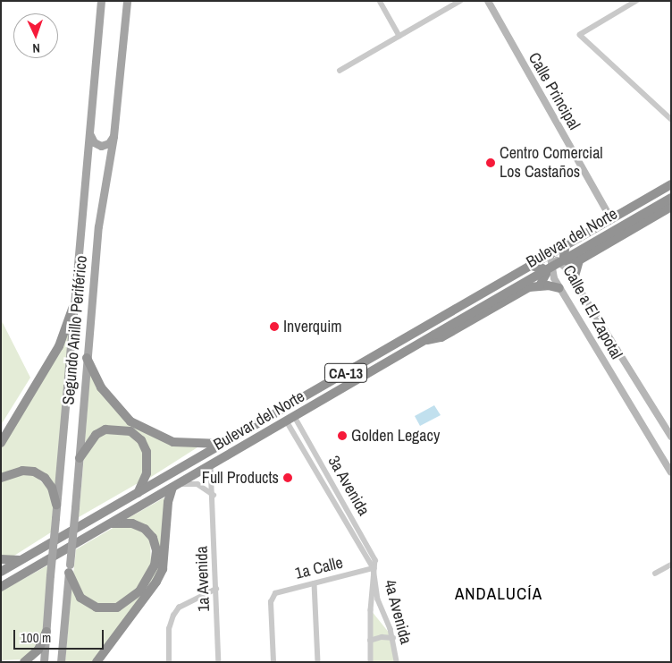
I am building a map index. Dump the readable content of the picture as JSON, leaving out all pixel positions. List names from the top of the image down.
{
  "streets": {
    "highway": ["Bulevar del Norte", "CA-13"],
    "main road": ["Segundo Anillo Periférico"],
    "street": [
      "Calle Principal",
      "Calle a El Zapotal",
      "3a Avenida",
      "1a Calle",
      "1a Avenida",
      "4a Avenida"
    ]
  },
  "crossings": [
    ["Calle Principal", "Bulevar del Norte"],
    ["Bulevar del Norte", "3a Avenida"],
    ["Bulevar del Norte", "1a Avenida"],
    ["3a Avenida", "1a Calle"],
    ["3a Avenida", "4a Avenida"],
    ["1a Calle", "4a Avenida"]
  ],
  "districts": ["ANDALUCÍA"],
  "places": [
    "Centro Comercial Los Castaños",
    "Inverquim",
    "Golden Legacy",
    "Full Products"
  ],
  "scale_bar": "100 m",
  "north": "bottom"
}
